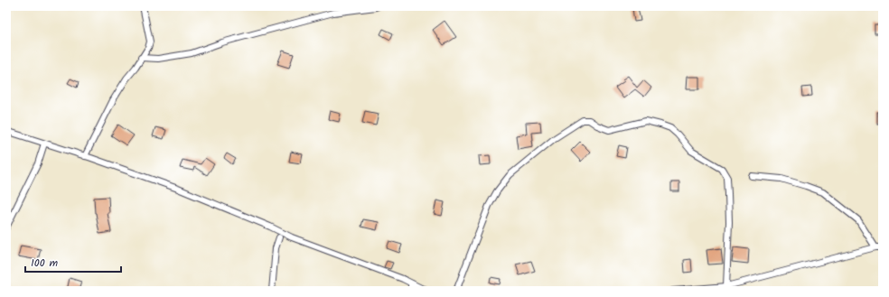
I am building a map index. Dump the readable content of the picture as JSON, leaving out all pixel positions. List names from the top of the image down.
{
  "scale_bar": "100 m"
}
